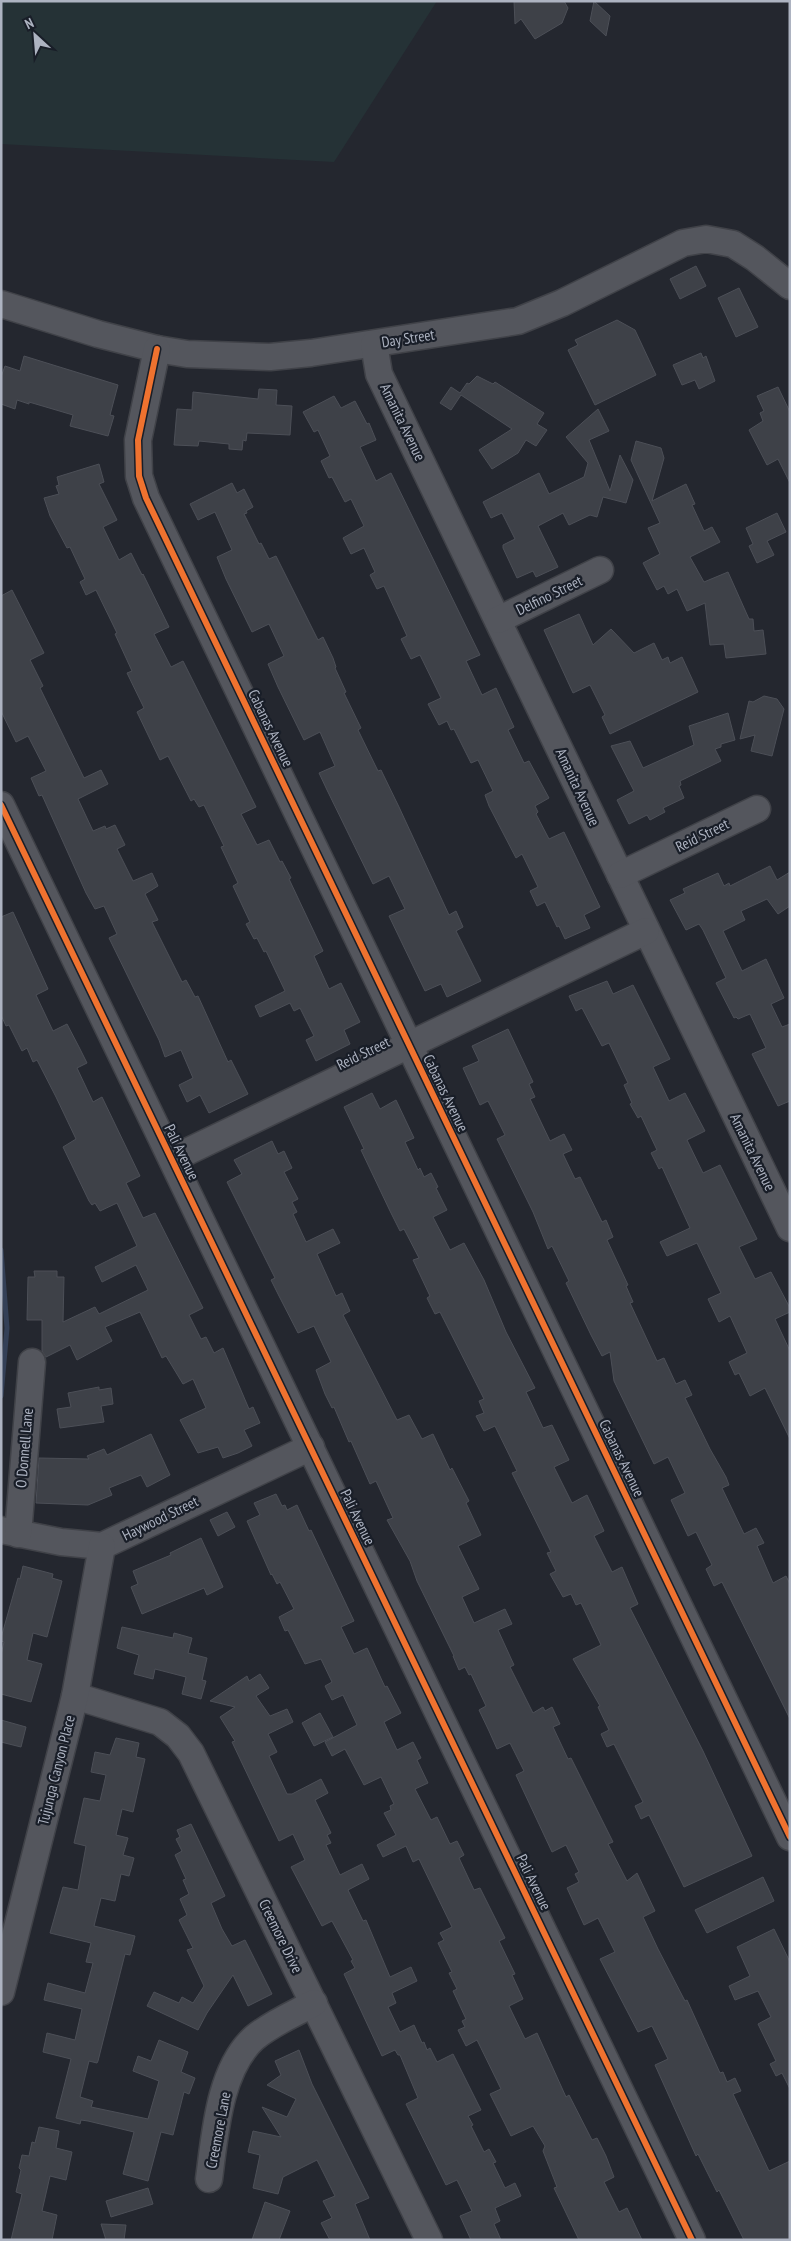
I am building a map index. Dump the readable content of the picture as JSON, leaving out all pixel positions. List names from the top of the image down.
{
  "streets": {
    "street": [
      "Day Street",
      "Amanita Avenue",
      "Delfino Street",
      "Cabanas Avenue",
      "Reid Street",
      "Pali Avenue",
      "O Donnell Lane",
      "Haywood Street",
      "Tujunga Canyon Place",
      "Creemore Drive",
      "Creemore Lane"
    ]
  },
  "crossings": [
    ["Day Street", "Amanita Avenue"],
    ["Day Street", "Cabanas Avenue"],
    ["Amanita Avenue", "Delfino Street"],
    ["Amanita Avenue", "Reid Street"],
    ["Cabanas Avenue", "Reid Street"],
    ["Reid Street", "Pali Avenue"],
    ["Pali Avenue", "Haywood Street"],
    ["Haywood Street", "Tujunga Canyon Place"],
    ["Tujunga Canyon Place", "Creemore Drive"],
    ["Creemore Drive", "Creemore Lane"]
  ],
  "north": "top left"
}
